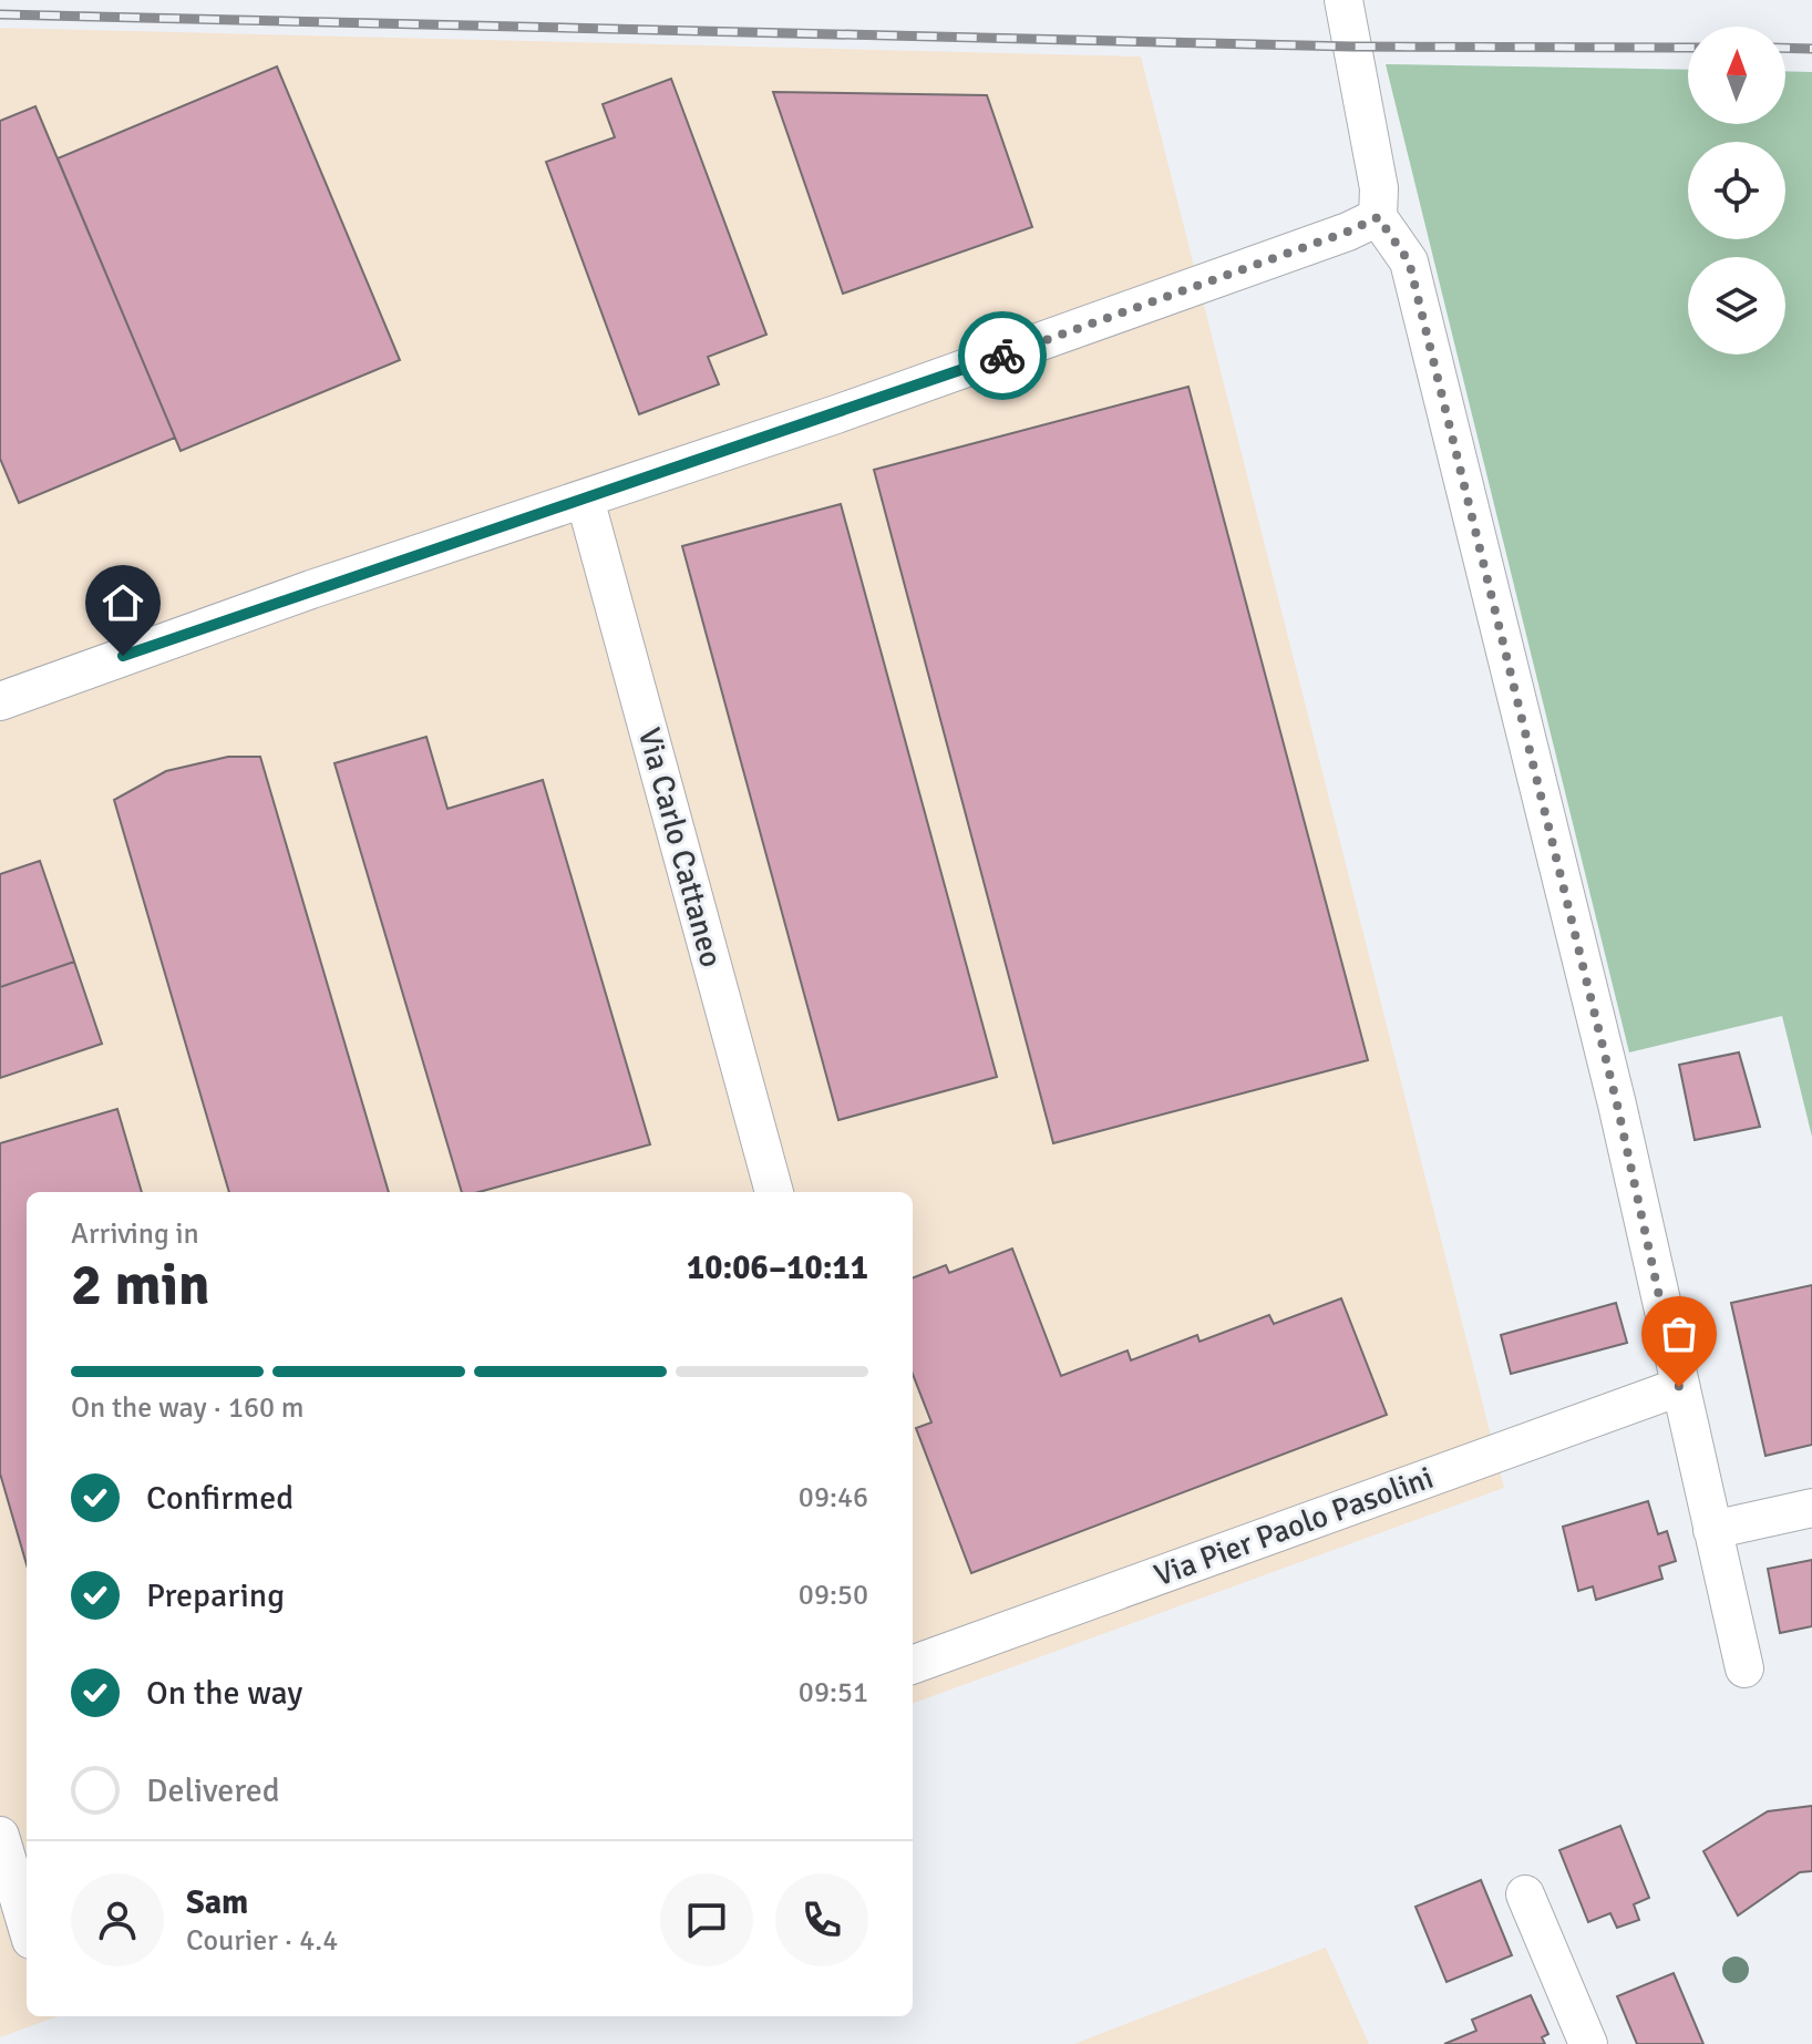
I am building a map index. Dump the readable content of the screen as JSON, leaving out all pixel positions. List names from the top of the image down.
{
  "streets": {
    "street": ["Via Carlo Cattaneo", "Via Pier Paolo Pasolini"]
  },
  "north": "top",
  "page": {
    "heading": ["2 min", "Arriving in", "10:06–10:11"],
    "panel": ["Sam", "Courier · 4.4"],
    "bar": "On the way · 160 m",
    "list": [
      ["Confirmed", "09:46"],
      ["Preparing", "09:50"],
      ["On the way", "09:51"],
      "Delivered"
    ]
  }
}
